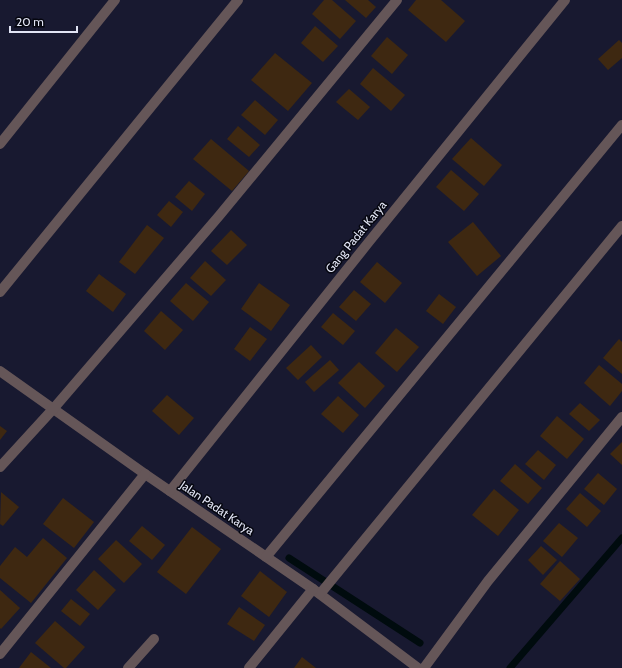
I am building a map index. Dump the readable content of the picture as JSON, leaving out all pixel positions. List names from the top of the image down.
{
  "streets": {
    "street": ["Gang Padat Karya", "Jalan Padat Karya"]
  },
  "crossings": [
    ["Gang Padat Karya", "Jalan Padat Karya"]
  ],
  "scale_bar": "20 m"
}
